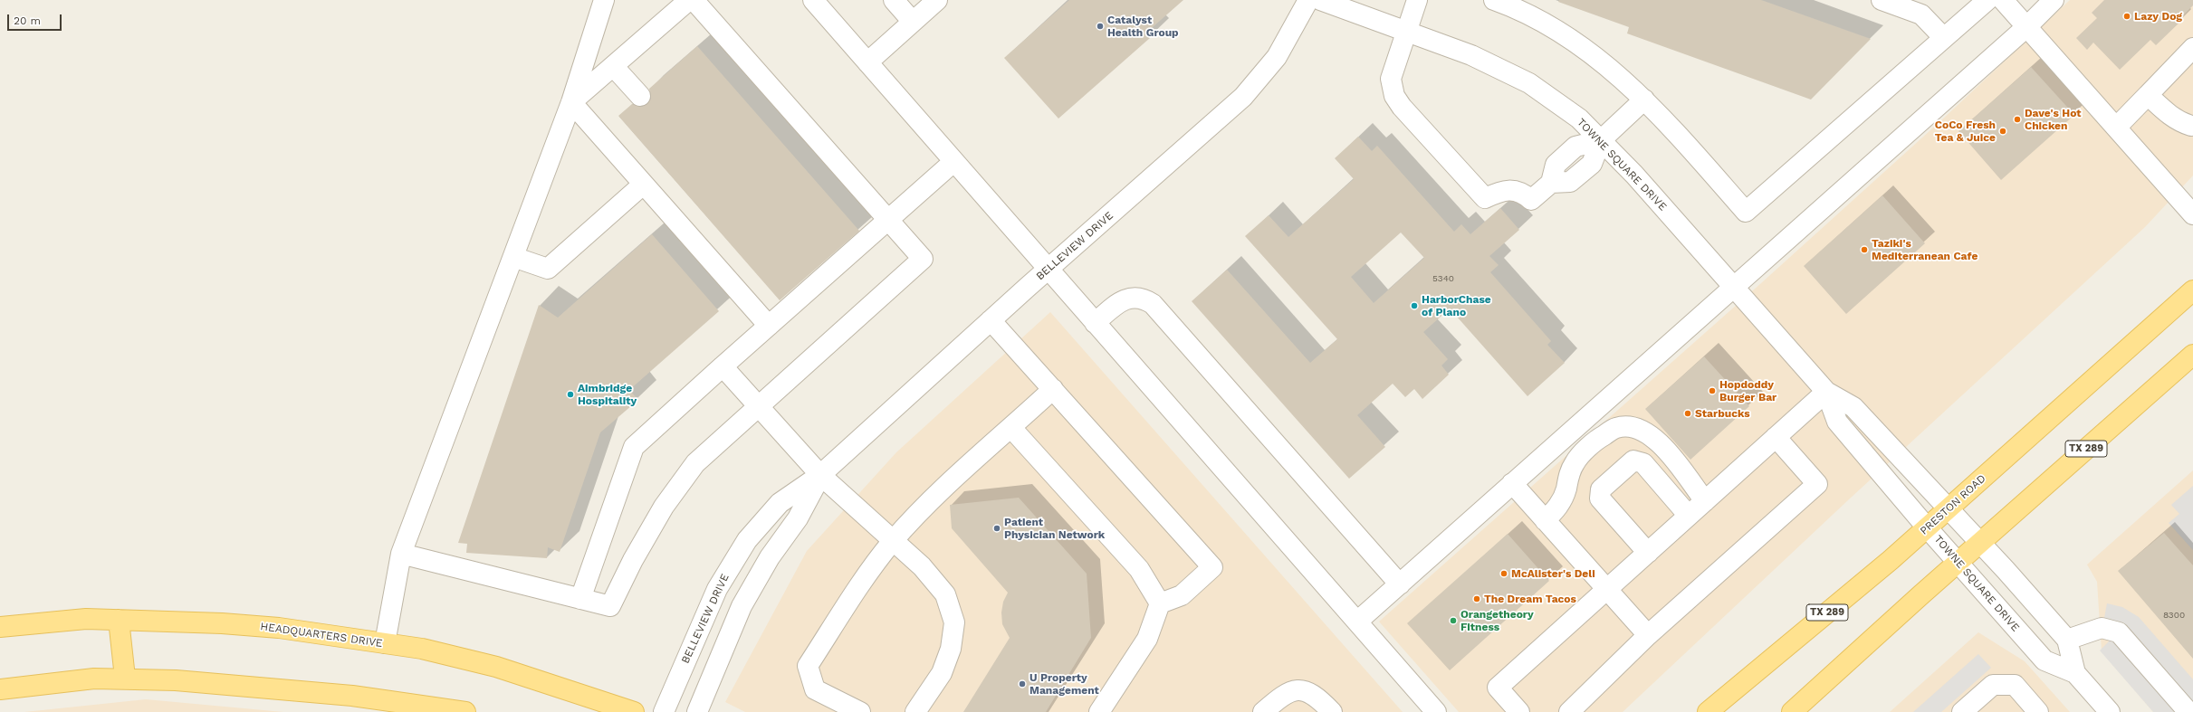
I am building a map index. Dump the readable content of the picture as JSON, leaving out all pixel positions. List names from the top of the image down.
{
  "streets": {
    "main road": ["TX 289", "PRESTON ROAD", "HEADQUARTERS DRIVE"],
    "street": ["TOWNE SQUARE DRIVE", "BELLEVIEW DRIVE"]
  },
  "crossings": [
    ["TOWNE SQUARE DRIVE", "TX 289"],
    ["TOWNE SQUARE DRIVE", "PRESTON ROAD"]
  ],
  "places": [
    "Lazy Dog",
    "Catalyst Health Group",
    "Dave's Hot Chicken",
    "CoCo Fresh Tea & Juice",
    "Taziki's Mediterranean Cafe",
    "HarborChase of Plano",
    "Hopdoddy Burger Bar",
    "Aimbridge Hospitality",
    "Starbucks",
    "Patient Physician Network",
    "McAlister's Deli",
    "The Dream Tacos",
    "Orangetheory Fitness",
    "U Property Management"
  ],
  "house_numbers": ["5340", "8300"],
  "scale_bar": "20 m"
}
